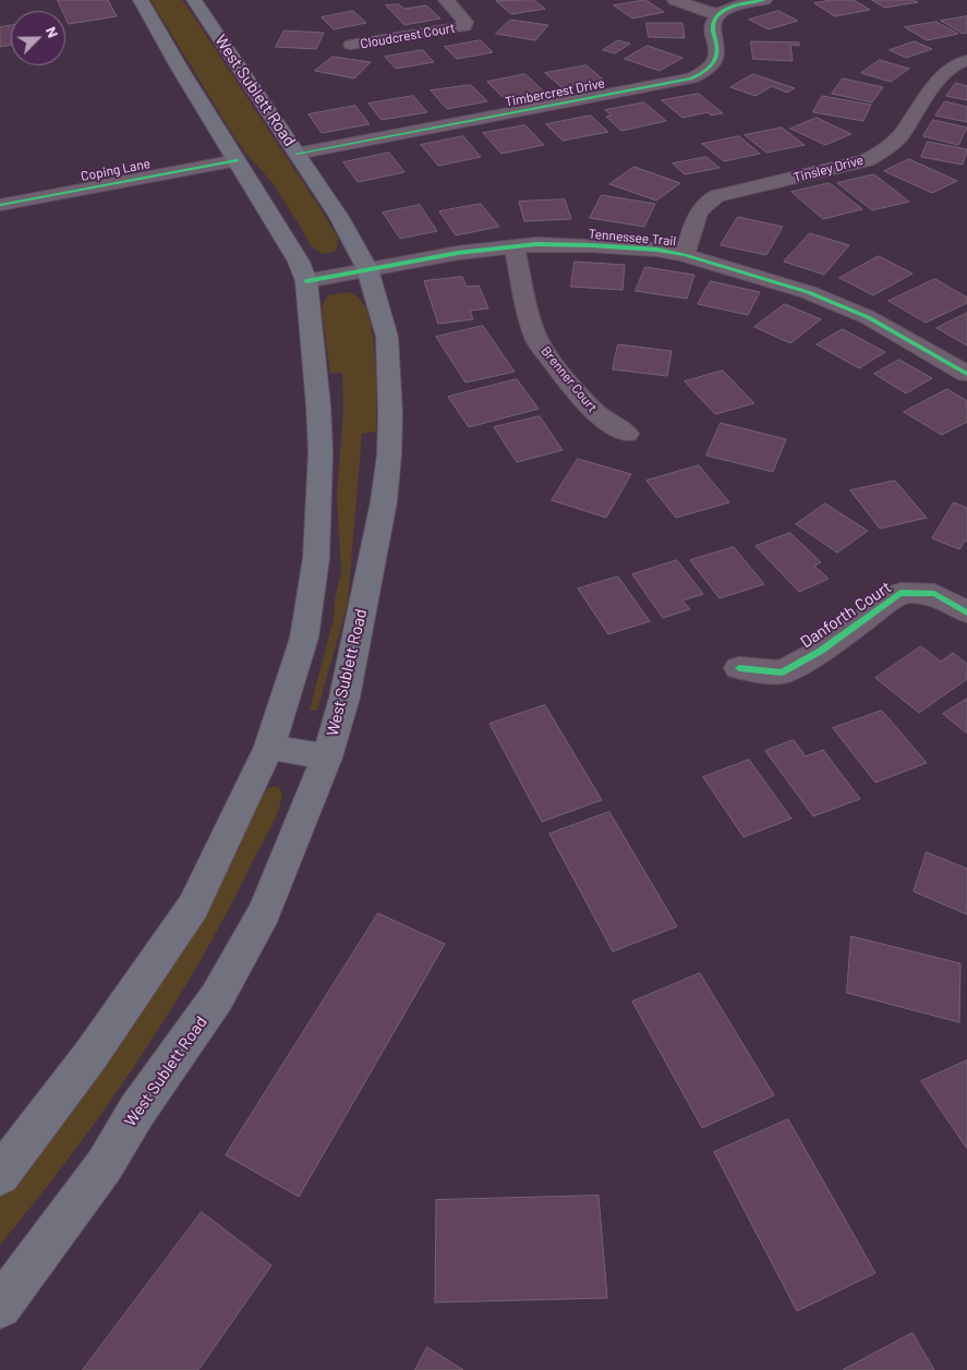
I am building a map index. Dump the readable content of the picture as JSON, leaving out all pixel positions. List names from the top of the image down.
{
  "streets": {
    "main road": ["West Sublett Road"],
    "street": [
      "Cloudcrest Court",
      "Timbercrest Drive",
      "Tinsley Drive",
      "Coping Lane",
      "Tennessee Trail",
      "Brenner Court",
      "Danforth Court"
    ]
  },
  "crossings": [
    ["West Sublett Road", "Timbercrest Drive"],
    ["West Sublett Road", "Tennessee Trail"],
    ["Tinsley Drive", "Tennessee Trail"],
    ["Tennessee Trail", "Brenner Court"]
  ],
  "north": "top right"
}
